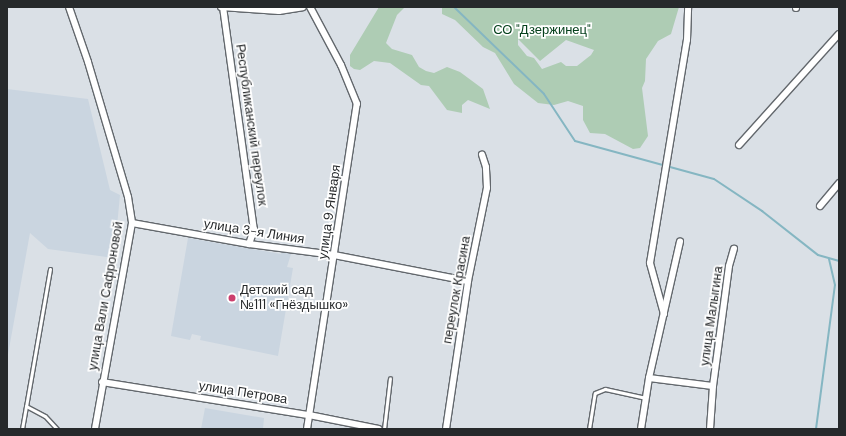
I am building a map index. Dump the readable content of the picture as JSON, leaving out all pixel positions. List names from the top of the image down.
{
  "streets": {
    "street": [
      "Республиканский переулок",
      "улица 9 Января",
      "улица 3-я Линия",
      "переулок Красина",
      "улица Вали Сафроновой",
      "улица Малыгина",
      "улица Петрова"
    ]
  },
  "crossings": [
    ["Республиканский переулок", "улица 3-я Линия"],
    ["улица 9 Января", "улица 3-я Линия"],
    ["улица 9 Января", "улица Петрова"],
    ["улица 3-я Линия", "переулок Красина"],
    ["улица 3-я Линия", "улица Вали Сафроновой"],
    ["улица Вали Сафроновой", "улица Петрова"]
  ],
  "parks": ["СО \"Дзержинец\""],
  "places": ["Детский сад №111 «Гнёздышко»"]
}
